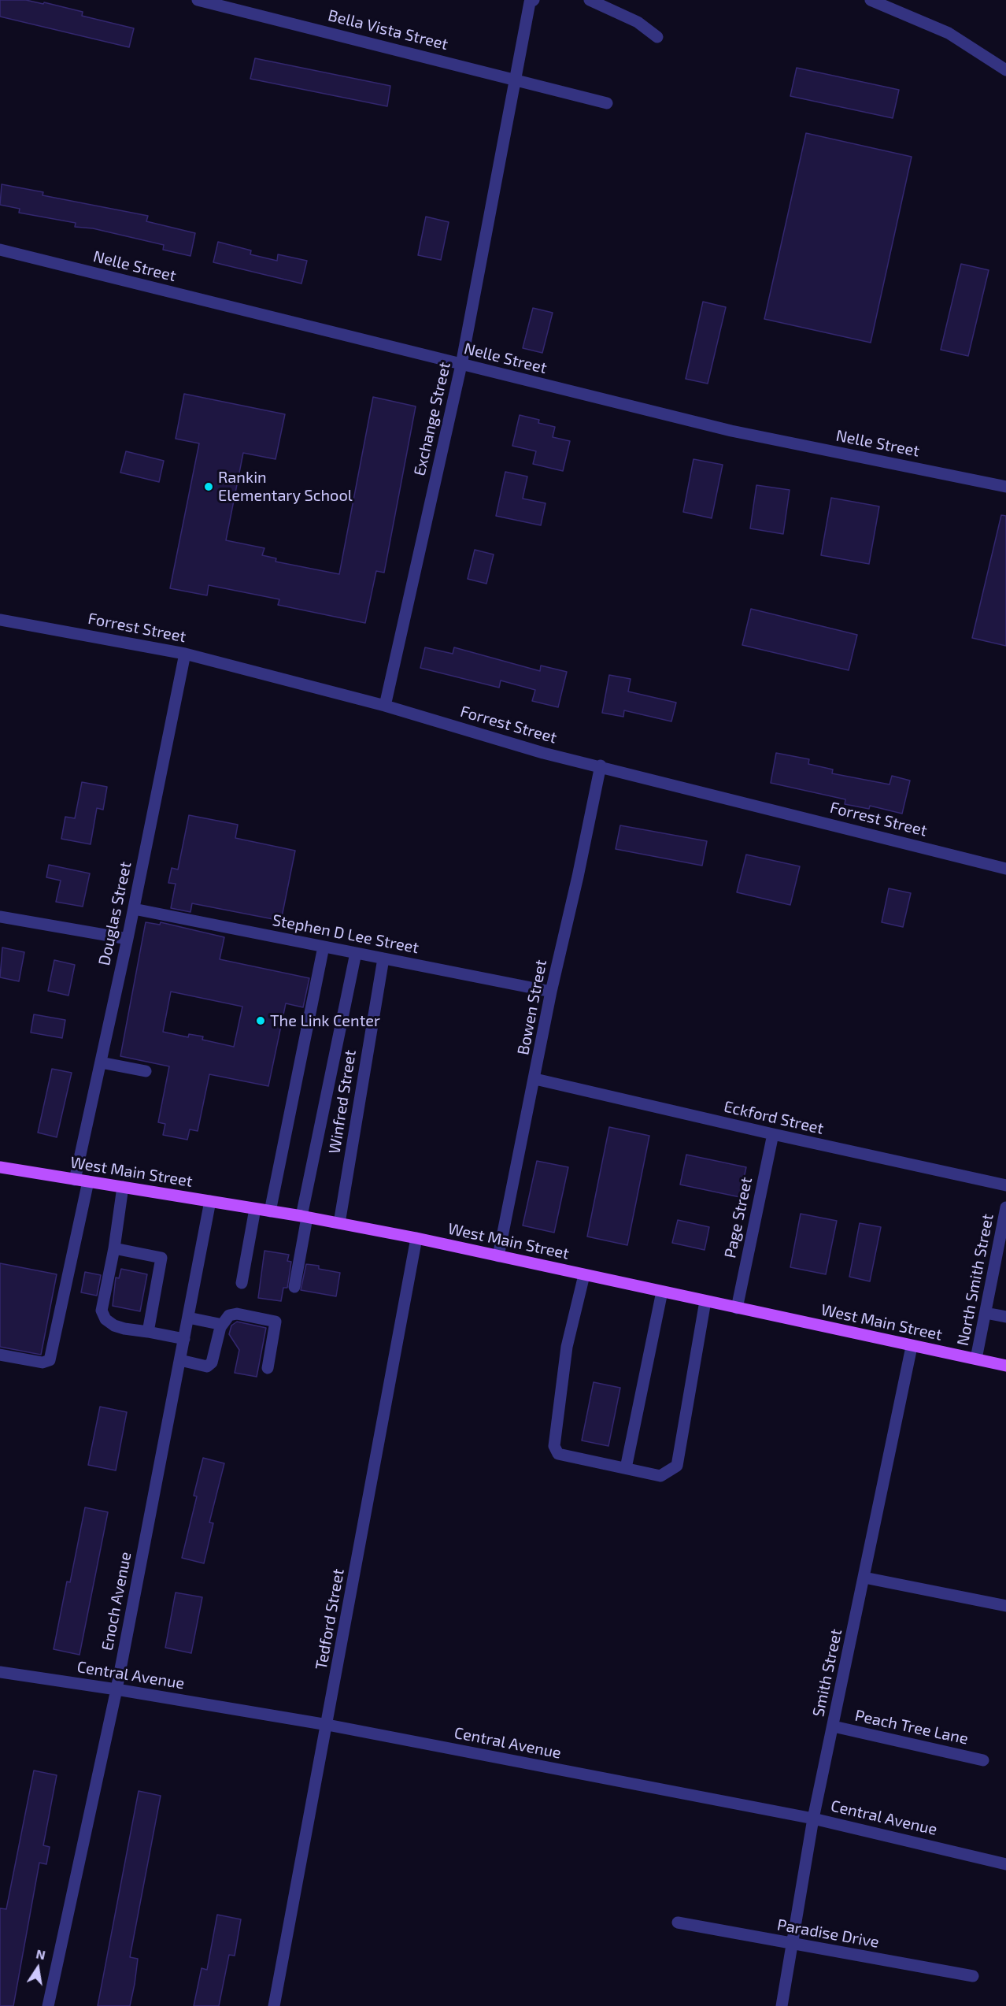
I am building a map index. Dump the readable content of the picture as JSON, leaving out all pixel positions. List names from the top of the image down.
{
  "streets": {
    "main road": ["West Main Street"],
    "street": [
      "Bella Vista Street",
      "Nelle Street",
      "Exchange Street",
      "Forrest Street",
      "Douglas Street",
      "Stephen D Lee Street",
      "Bowen Street",
      "Winfred Street",
      "Eckford Street",
      "Page Street",
      "North Smith Street",
      "Enoch Avenue",
      "Tedford Street",
      "Smith Street",
      "Central Avenue",
      "Peach Tree Lane",
      "Paradise Drive"
    ]
  },
  "crossings": [
    ["Bella Vista Street", "Exchange Street"],
    ["Nelle Street", "Exchange Street"],
    ["Exchange Street", "Forrest Street"],
    ["Forrest Street", "Douglas Street"],
    ["Forrest Street", "Bowen Street"],
    ["Douglas Street", "Stephen D Lee Street"],
    ["Douglas Street", "West Main Street"],
    ["Stephen D Lee Street", "Bowen Street"],
    ["Stephen D Lee Street", "Winfred Street"],
    ["Bowen Street", "Eckford Street"],
    ["Bowen Street", "West Main Street"],
    ["Winfred Street", "West Main Street"],
    ["Eckford Street", "Page Street"],
    ["West Main Street", "Page Street"],
    ["West Main Street", "North Smith Street"],
    ["West Main Street", "Enoch Avenue"],
    ["West Main Street", "Tedford Street"],
    ["West Main Street", "Smith Street"],
    ["Enoch Avenue", "Central Avenue"],
    ["Tedford Street", "Central Avenue"],
    ["Smith Street", "Central Avenue"],
    ["Smith Street", "Peach Tree Lane"],
    ["Smith Street", "Paradise Drive"]
  ],
  "places": ["Rankin Elementary School", "The Link Center"],
  "north": "top"
}
